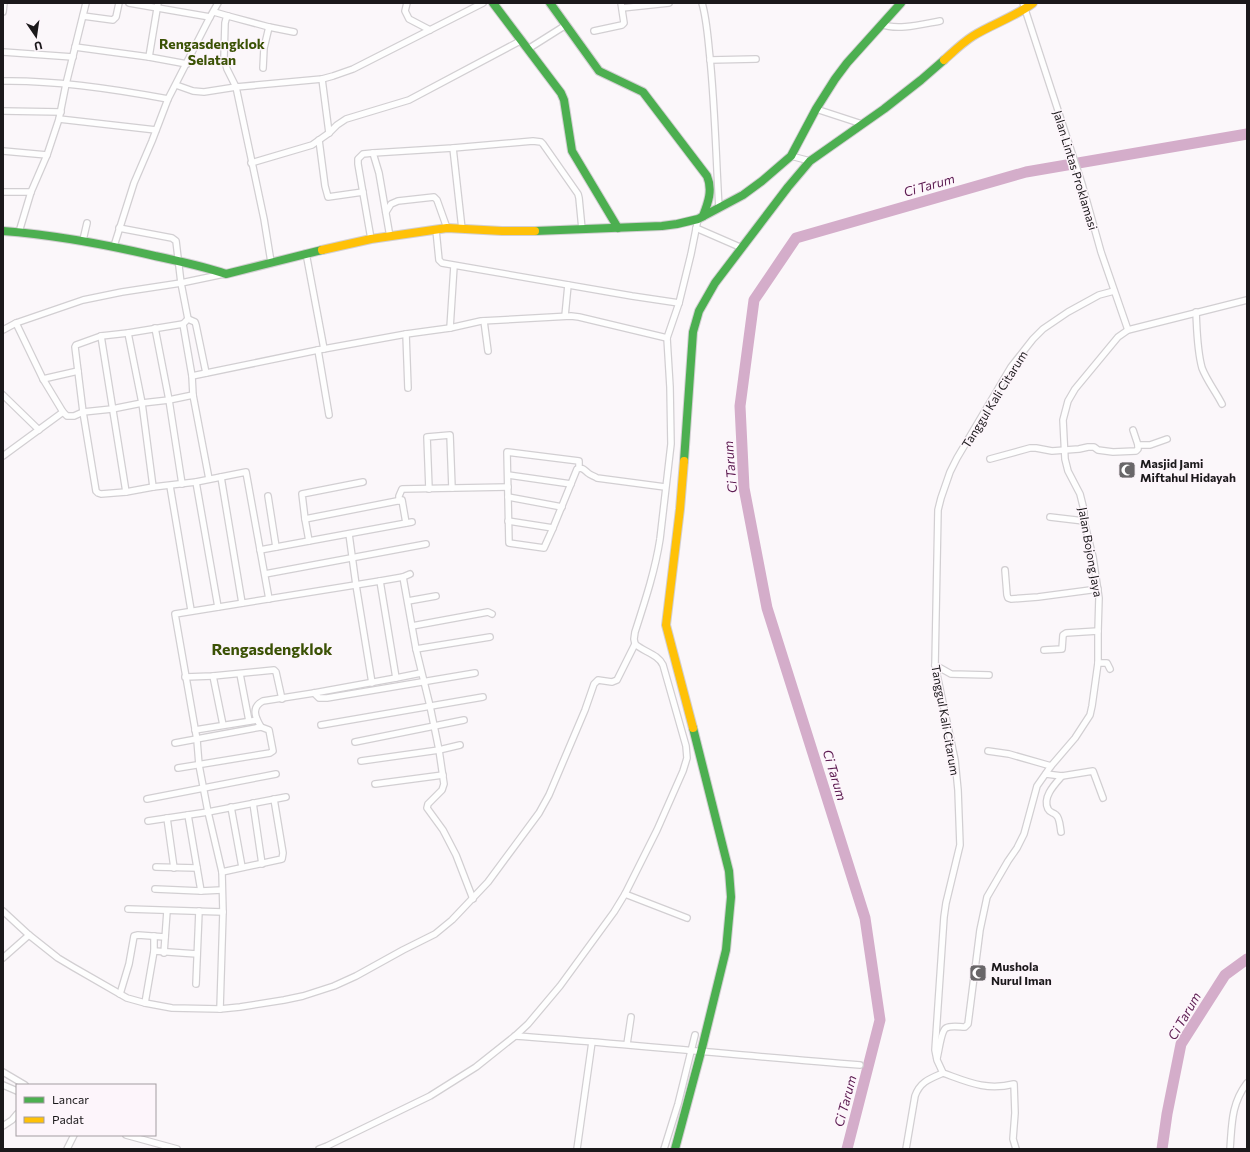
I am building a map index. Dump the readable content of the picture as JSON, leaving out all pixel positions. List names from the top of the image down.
{
  "streets": {
    "street": ["Jalan Lintas Proklamasi", "Tanggul Kali Citarum", "Jalan Bojong Jaya"]
  },
  "crossings": [
    ["Jalan Lintas Proklamasi", "Tanggul Kali Citarum"],
    ["Jalan Lintas Proklamasi", "Jalan Bojong Jaya"],
    ["Tanggul Kali Citarum", "Jalan Bojong Jaya"]
  ],
  "districts": ["Rengasdengklok Selatan", "Rengasdengklok"],
  "water": ["Ci Tarum"],
  "places": {
    "mosque": ["Masjid Jami Miftahul Hidayah", "Mushola Nurul Iman"]
  },
  "legend": ["Lancar", "Padat"],
  "north": "bottom"
}
